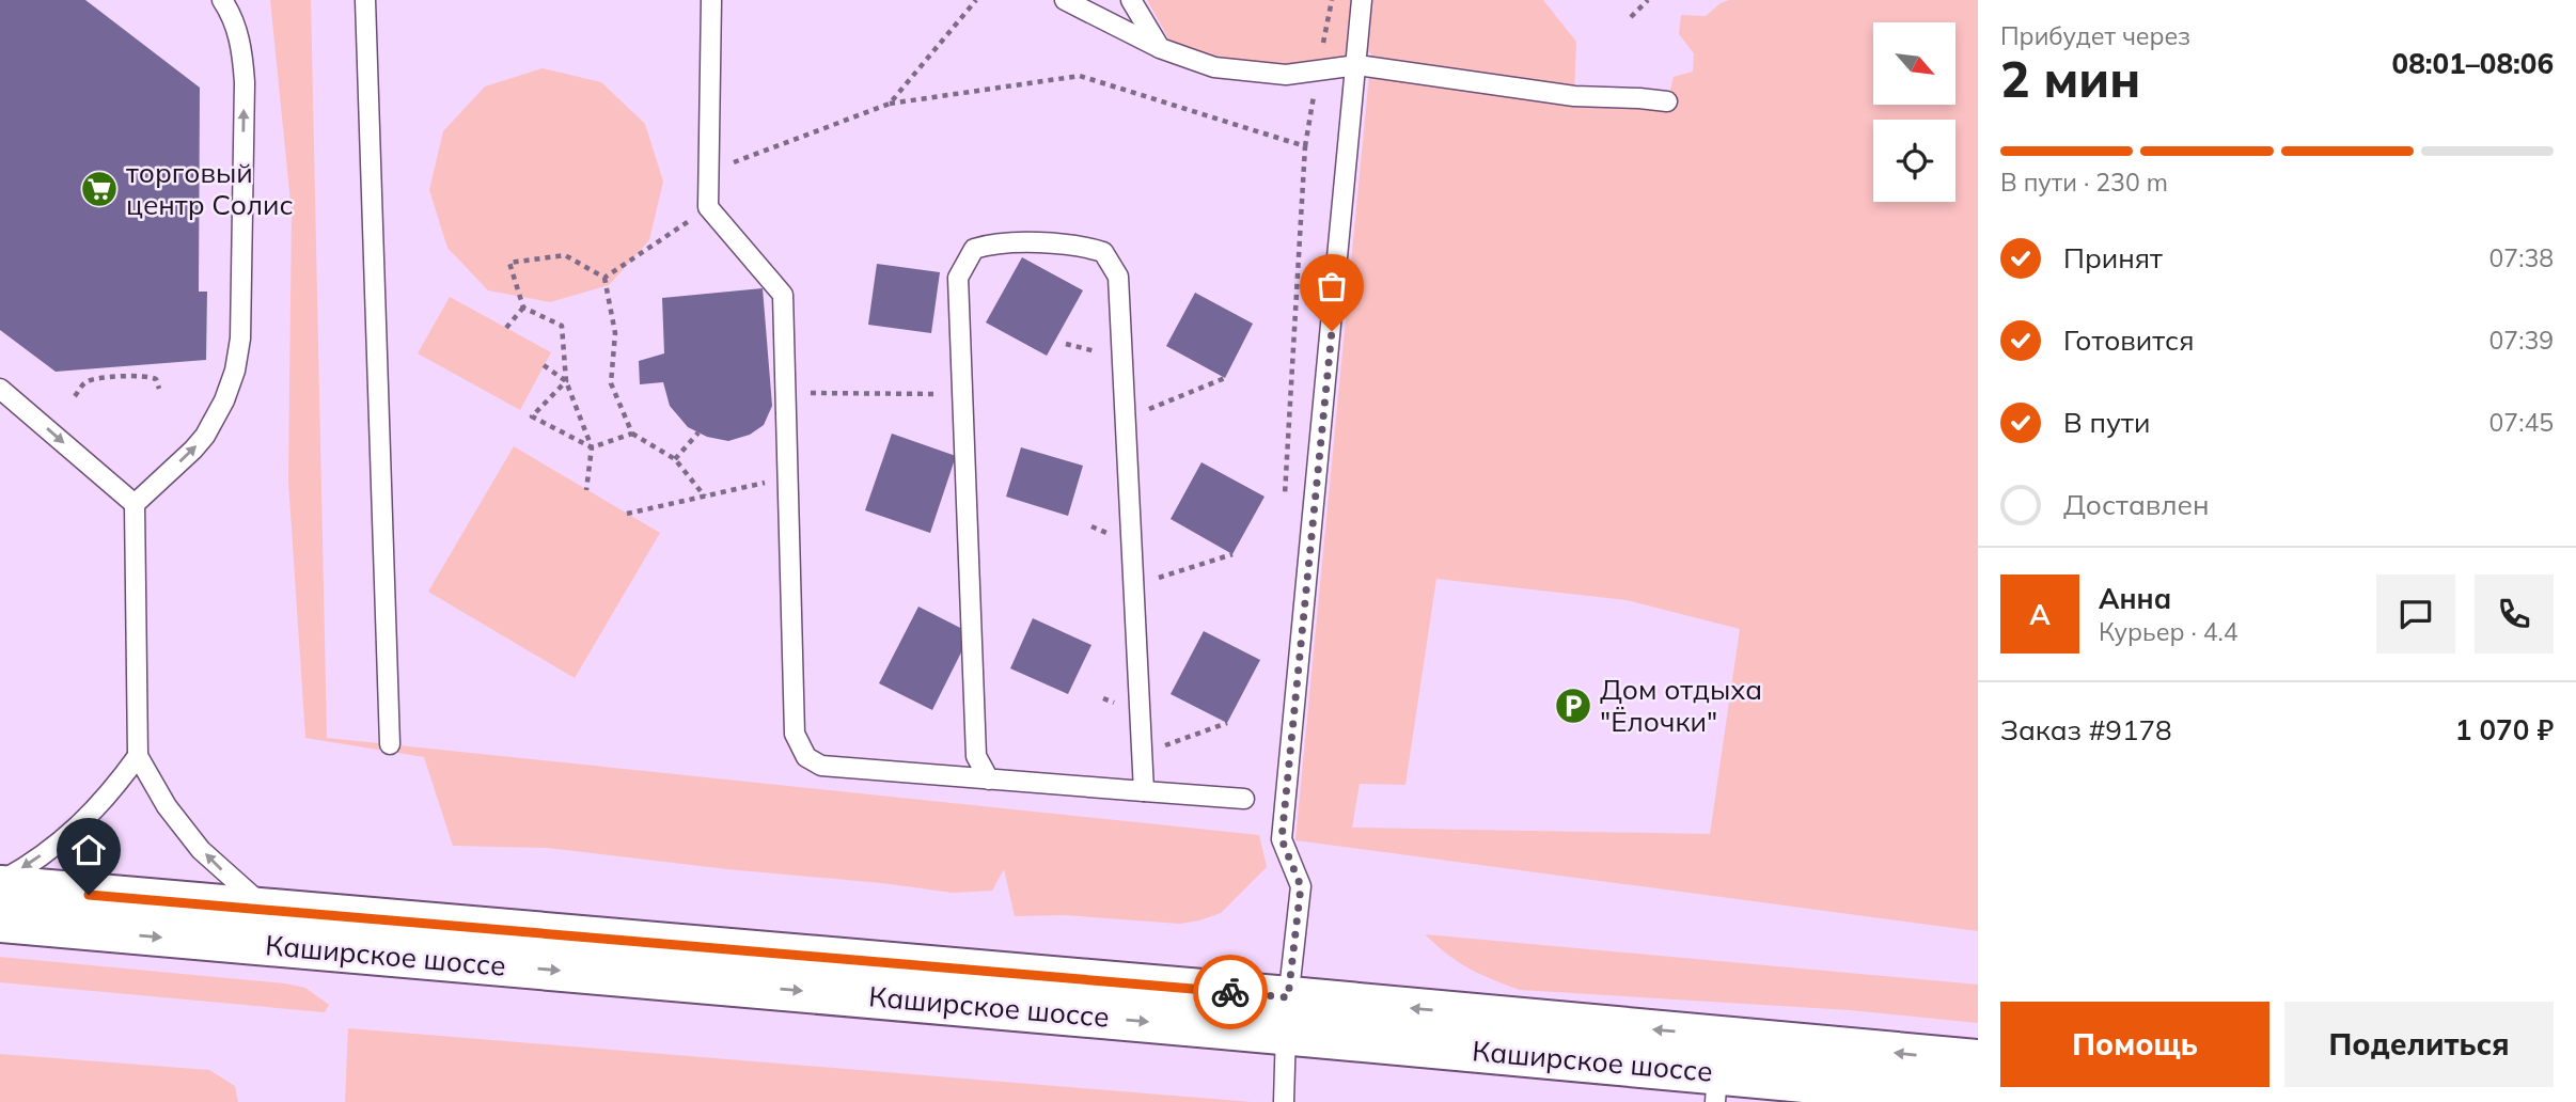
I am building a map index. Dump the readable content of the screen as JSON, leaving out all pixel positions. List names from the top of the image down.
{
  "streets": {
    "main road": ["Каширское шоссе"]
  },
  "places": {
    "supermarket": ["торговый центр Солис"],
    "parking": ["Дом отдыха \"Ёлочки\""]
  },
  "north": "bottom right",
  "page": {
    "heading": ["2 мин", "Прибудет через", "08:01–08:06"],
    "panel": [
      "Анна",
      "Курьер · 4.4",
      "Заказ #9178",
      "1 070 ₽"
    ],
    "bar": "В пути · 230 m",
    "list": [
      ["Принят", "07:38"],
      ["Готовится", "07:39"],
      ["В пути", "07:45"],
      "Доставлен"
    ],
    "round": "А",
    "buttons": ["Помощь", "Поделиться"]
  }
}
